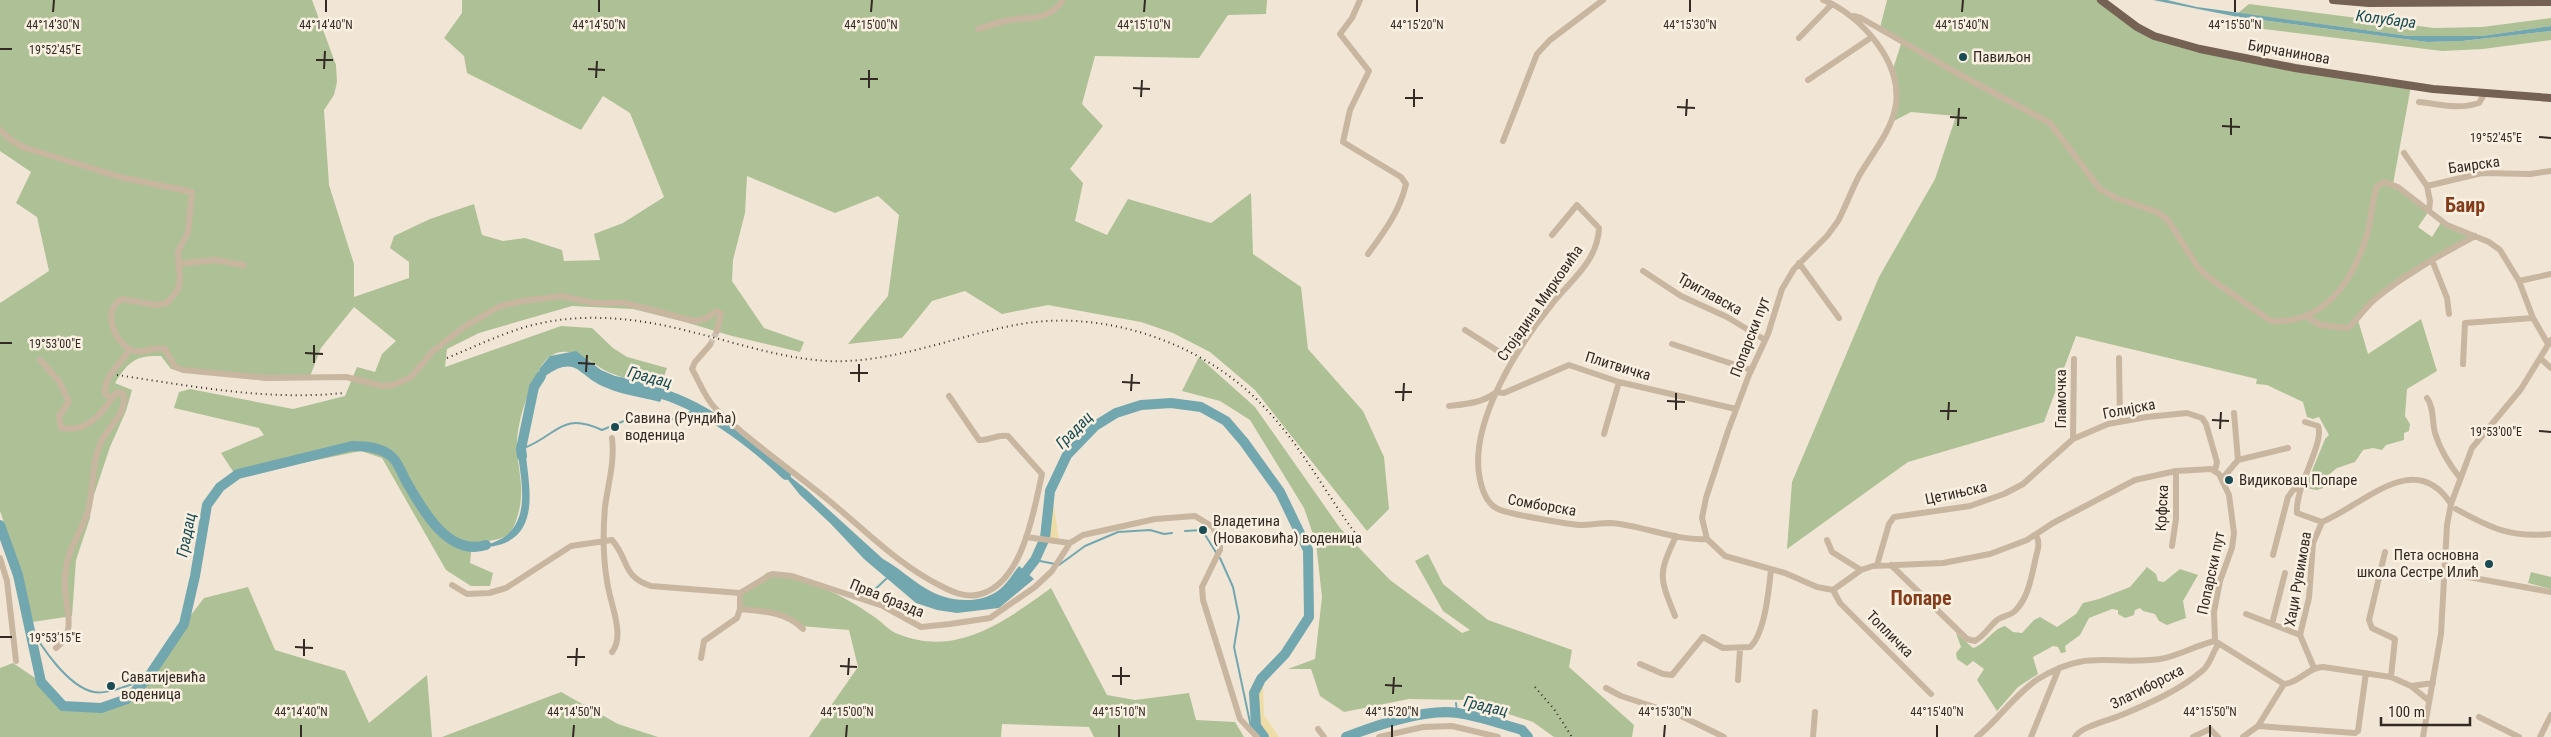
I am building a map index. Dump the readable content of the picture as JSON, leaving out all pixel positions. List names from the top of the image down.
{
  "streets": {
    "main road": ["Бирчанинова"],
    "street": [
      "Баирска",
      "Триглавска",
      "Стојадина Мирковића",
      "Попарски пут",
      "Плитвичка",
      "Гламочка",
      "Голијска",
      "Цетињска",
      "Сомборска",
      "Крфска",
      "Хаџи Рувимова",
      "Прва бразда",
      "Топличка",
      "Златиборска"
    ]
  },
  "crossings": [
    ["Триглавска", "Попарски пут"],
    ["Стојадина Мирковића", "Плитвичка"],
    ["Стојадина Мирковића", "Сомборска"],
    ["Попарски пут", "Плитвичка"],
    ["Попарски пут", "Голијска"],
    ["Попарски пут", "Сомборска"],
    ["Попарски пут", "Златиборска"],
    ["Плитвичка", "Сомборска"],
    ["Гламочка", "Голијска"],
    ["Голијска", "Цетињска"]
  ],
  "districts": ["Баир", "Попаре"],
  "water": ["Колубара", "Градац"],
  "places": [
    "Павиљон",
    "Савина (Рундића) воденица",
    "Видиковац Попаре",
    "Владетина (Новаковића) воденица",
    "Пета основна школа Сестре Илић",
    "Саватијевића воденица"
  ],
  "scale_bar": "100 m",
  "coordinates": [
    "44°14'30\"N",
    "44°14'40\"N",
    "44°14'50\"N",
    "44°15'00\"N",
    "44°15'10\"N",
    "44°15'20\"N",
    "44°15'30\"N",
    "44°15'40\"N",
    "44°15'50\"N",
    "19°52'45\"E",
    "19°53'00\"E",
    "19°53'15\"E"
  ]
}
